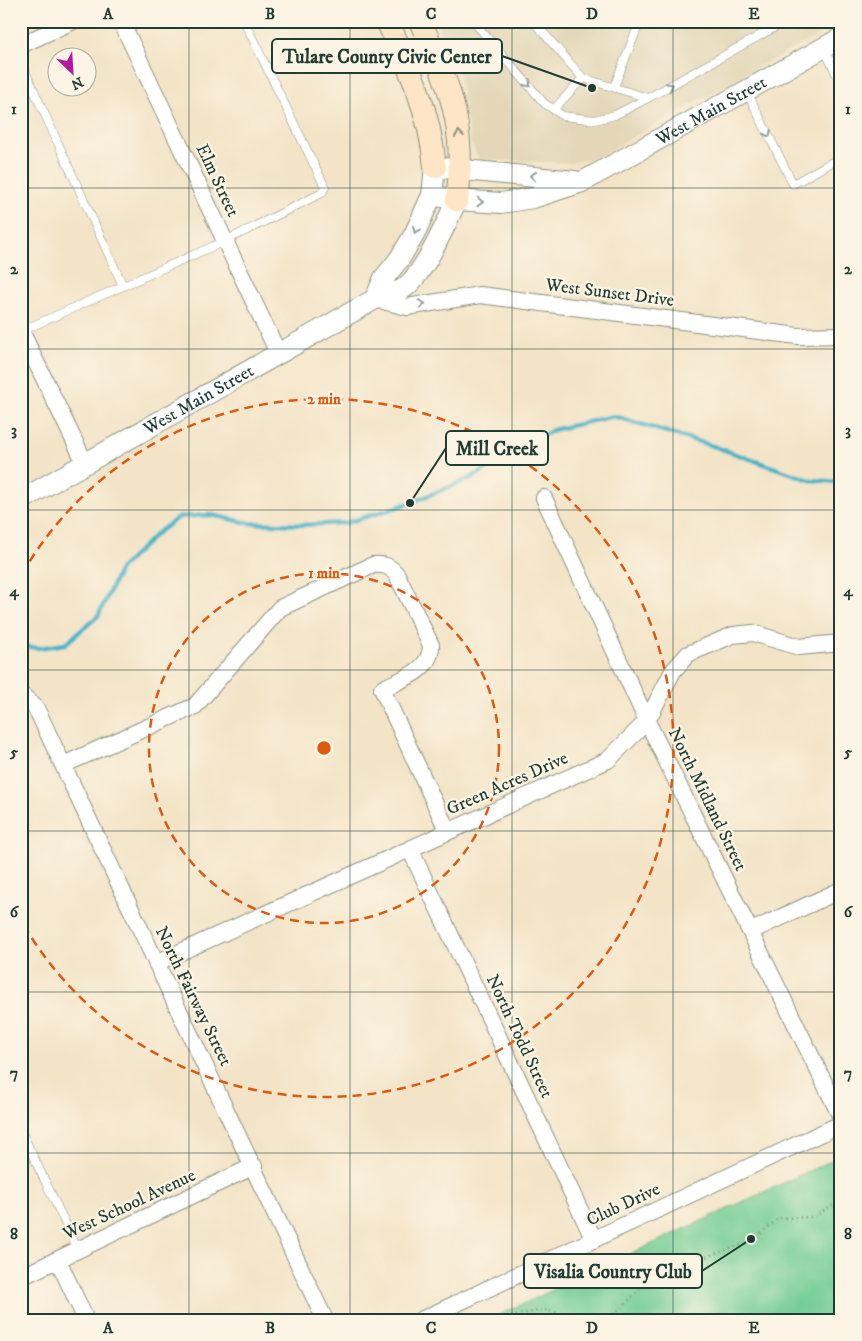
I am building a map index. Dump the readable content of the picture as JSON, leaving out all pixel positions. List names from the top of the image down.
{
  "streets": {
    "street": [
      "West Main Street",
      "Elm Street",
      "West Sunset Drive",
      "Green Acres Drive",
      "North Midland Street",
      "North Fairway Street",
      "North Todd Street",
      "West School Avenue",
      "Club Drive"
    ]
  },
  "crossings": [
    ["West Main Street", "Elm Street"],
    ["West Main Street", "West Sunset Drive"],
    ["Green Acres Drive", "North Midland Street"],
    ["Green Acres Drive", "North Fairway Street"],
    ["Green Acres Drive", "North Todd Street"],
    ["North Fairway Street", "West School Avenue"],
    ["North Todd Street", "Club Drive"]
  ],
  "places": ["Tulare County Civic Center", "Mill Creek", "Visalia Country Club"],
  "north": "bottom right",
  "grid": {
    "columns": [
      "A",
      "B",
      "C",
      "D",
      "E"
    ],
    "rows": [
      "1",
      "2",
      "3",
      "4",
      "5",
      "6",
      "7",
      "8"
    ]
  },
  "rings": ["2 min", "1 min"]
}
